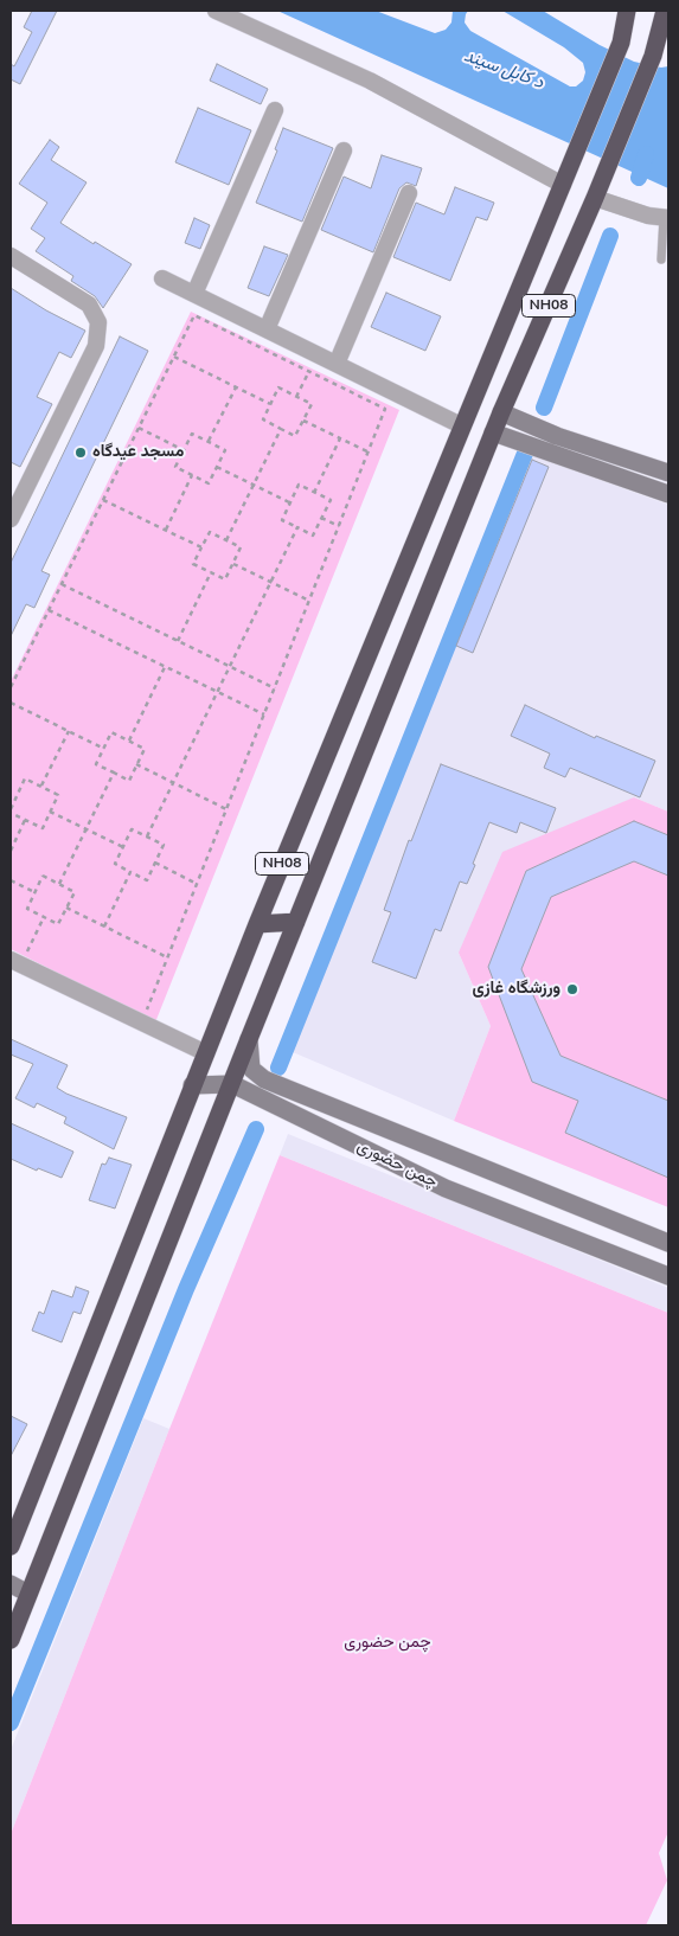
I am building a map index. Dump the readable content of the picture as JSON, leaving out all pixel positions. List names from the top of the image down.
{
  "streets": {
    "highway": ["NH08"],
    "main road": ["چمن حضوری"]
  },
  "crossings": [
    ["NH08", "چمن حضوری"]
  ],
  "water": ["د کابل سيند"],
  "parks": ["چمن حضوری"],
  "places": ["مسجد عیدگاه", "ورزشگاه غازی"]
}
